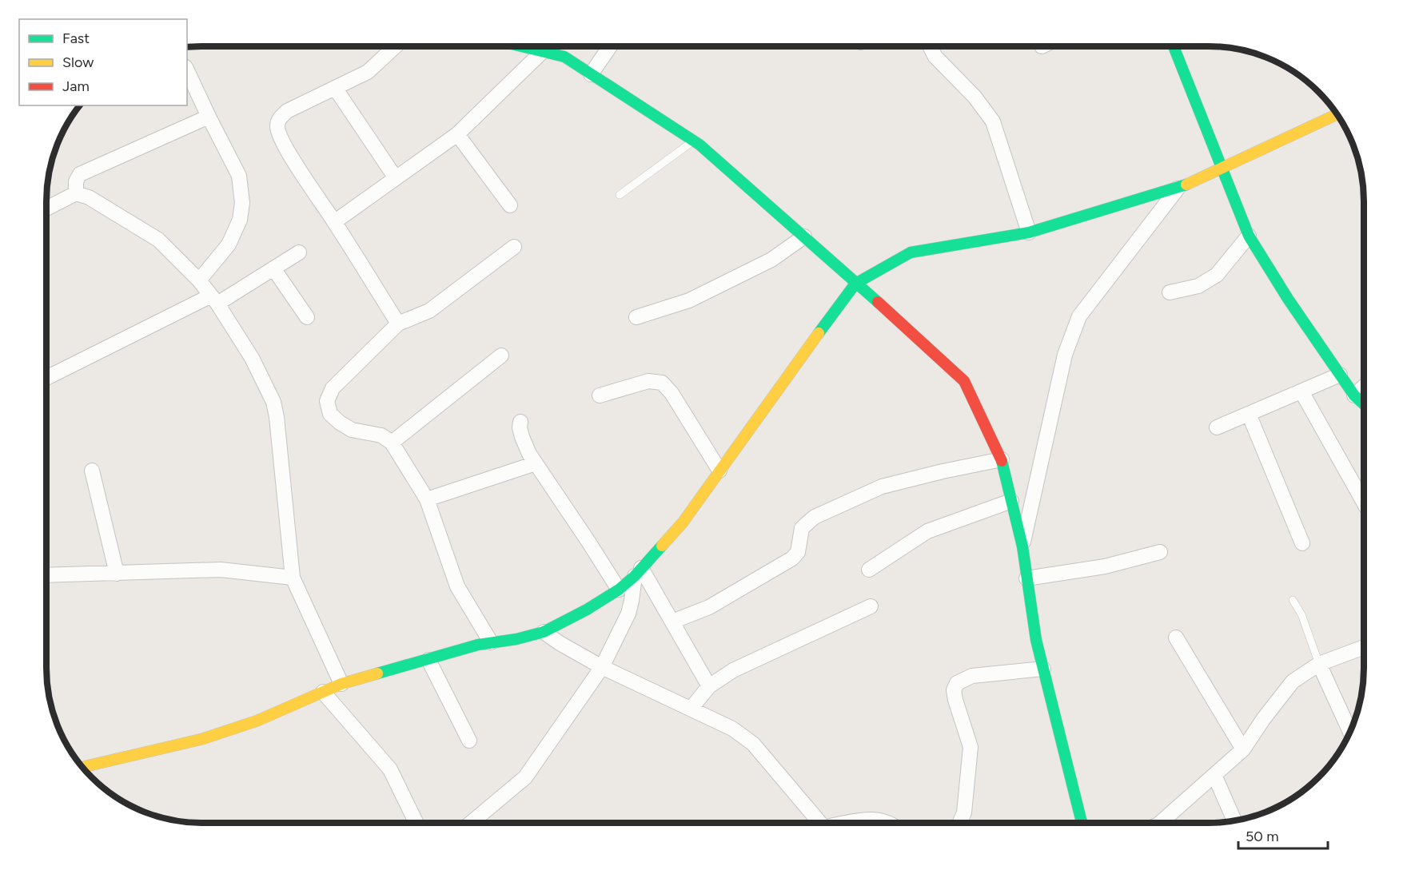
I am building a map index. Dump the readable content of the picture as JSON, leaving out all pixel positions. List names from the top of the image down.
{
  "legend": ["Fast", "Slow", "Jam"],
  "scale_bar": "50 m"
}
